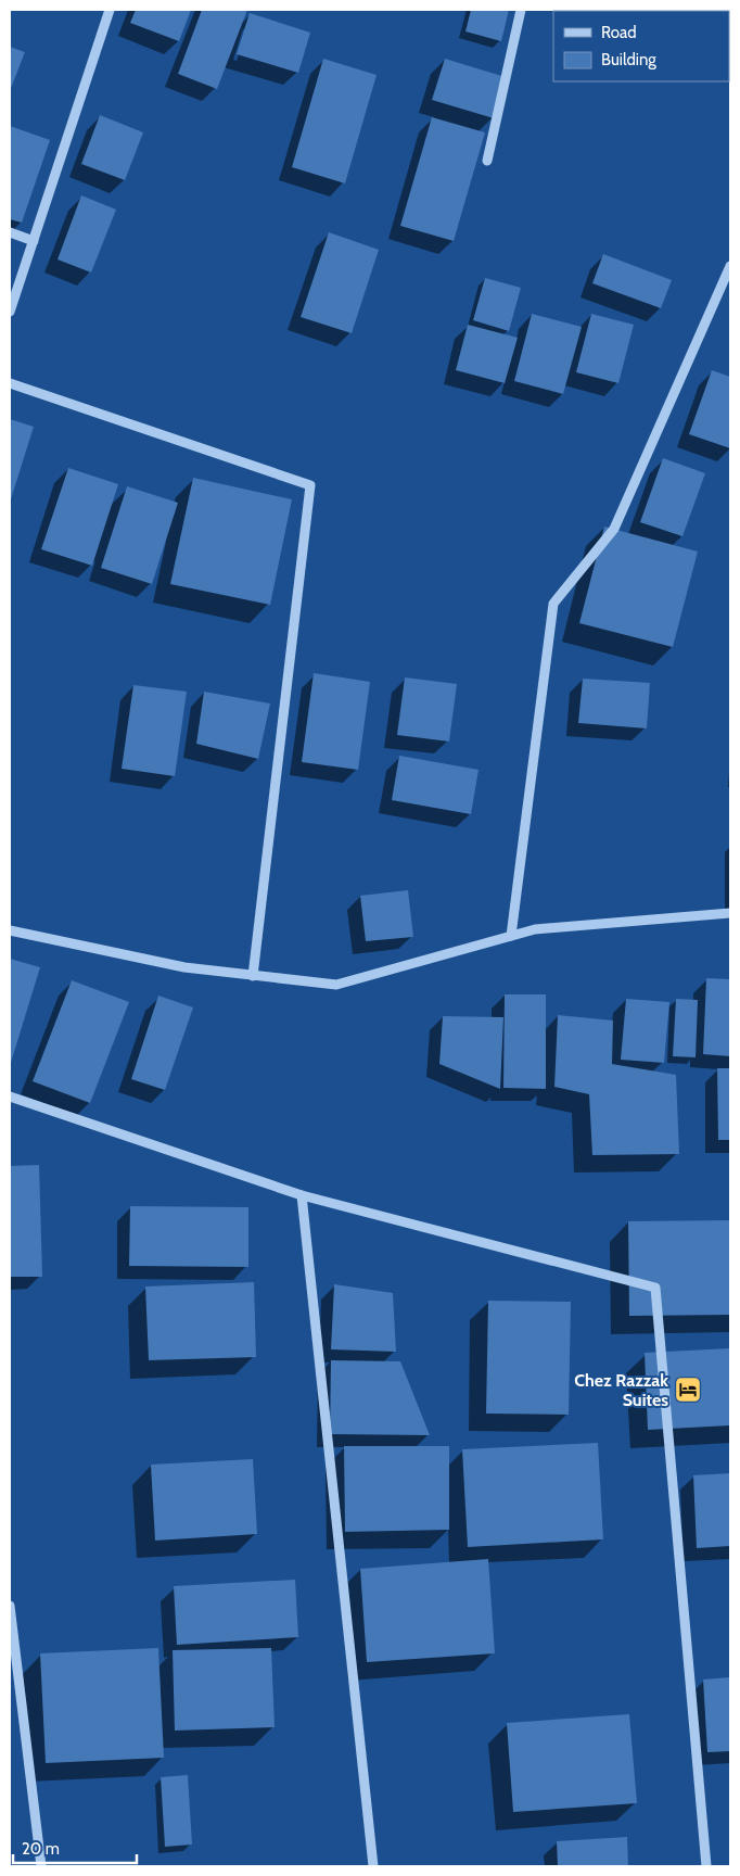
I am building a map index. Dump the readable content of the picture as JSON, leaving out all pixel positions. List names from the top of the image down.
{
  "places": {
    "hotel": ["Chez Razzak Suites"]
  },
  "legend": ["Road", "Building"],
  "scale_bar": "20 m"
}
